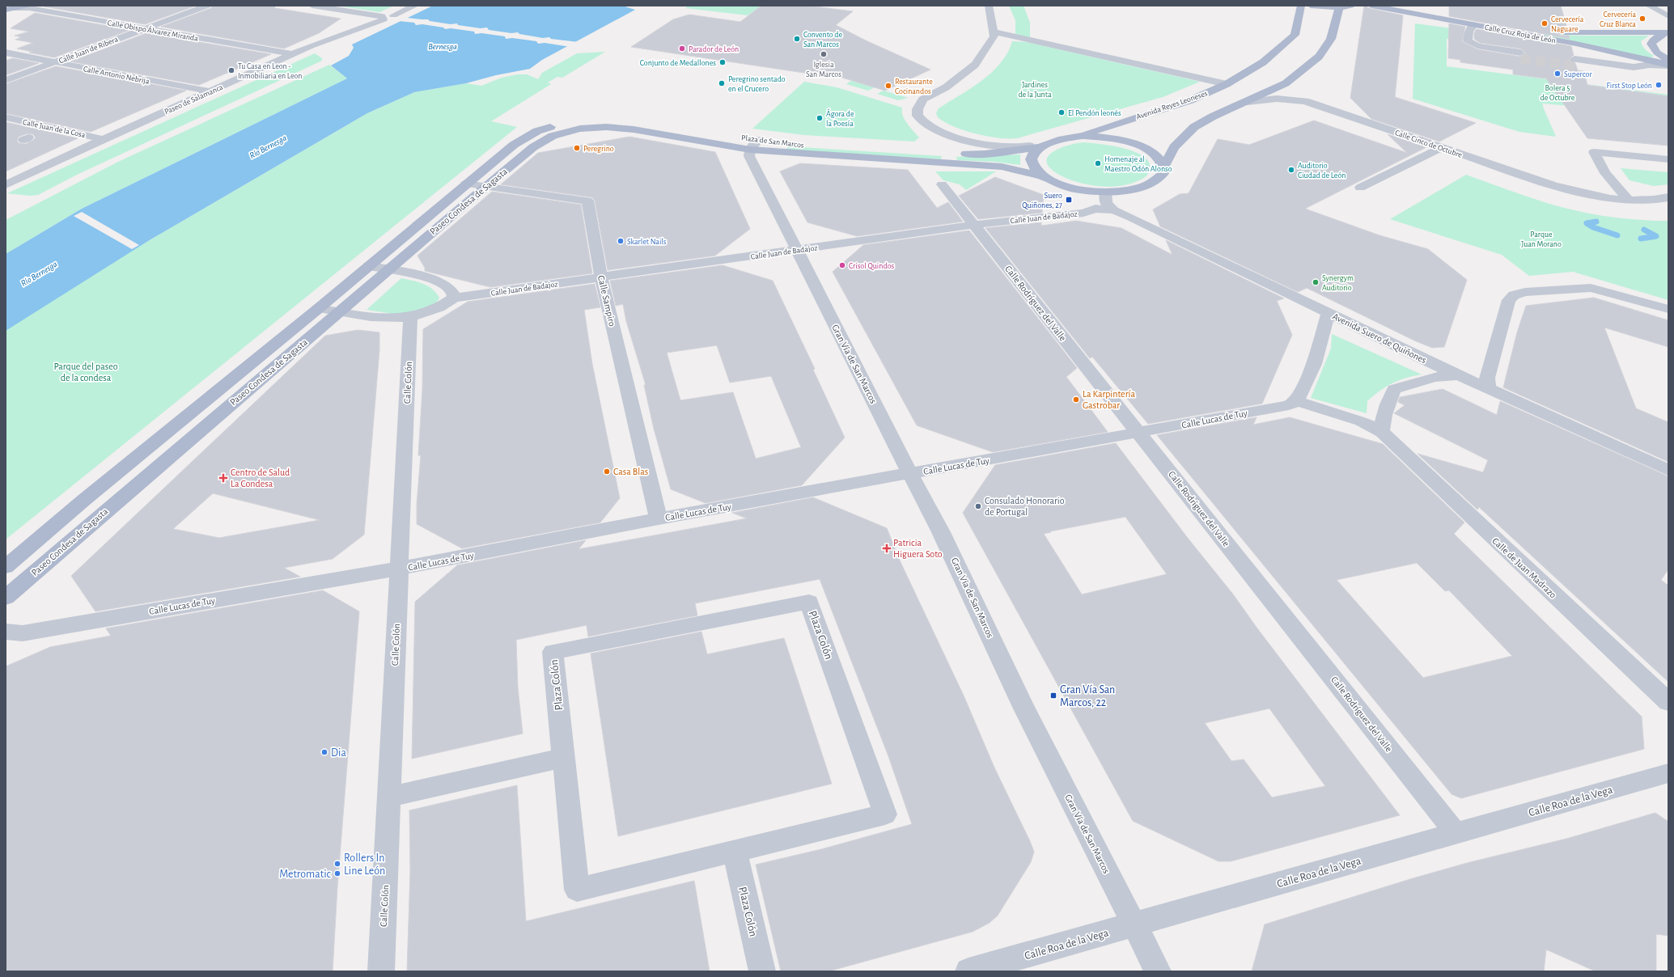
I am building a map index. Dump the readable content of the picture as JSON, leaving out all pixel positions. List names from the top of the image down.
{
  "streets": {
    "main road": [
      "Calle Cruz Roja de León",
      "Avenida Reyes Leoneses",
      "Plaza de San Marcos",
      "Paseo Condesa de Sagasta"
    ],
    "street": [
      "Calle Obispo Álvarez Miranda",
      "Calle Juan de Ribera",
      "Calle Antonio Nebrija",
      "Paseo de Salamanca",
      "Calle Juan de la Cosa",
      "Calle Cinco de Octubre",
      "Calle Juan de Badajoz",
      "Calle Sampiro",
      "Calle Rodríguez del Valle",
      "Avenida Suero de Quiñones",
      "Gran Vía de San Marcos",
      "Calle Colón",
      "Calle Lucas de Tuy",
      "Calle de Juan Madrazo",
      "Plaza Colón",
      "Calle Roa de la Vega"
    ]
  },
  "crossings": [
    ["Calle Obispo Álvarez Miranda", "Calle Juan de Ribera"],
    ["Calle Obispo Álvarez Miranda", "Paseo de Salamanca"],
    ["Calle Juan de Ribera", "Calle Antonio Nebrija"],
    ["Calle Antonio Nebrija", "Paseo de Salamanca"],
    ["Paseo de Salamanca", "Calle Juan de la Cosa"],
    ["Avenida Reyes Leoneses", "Plaza de San Marcos"],
    ["Plaza de San Marcos", "Paseo Condesa de Sagasta"],
    ["Plaza de San Marcos", "Gran Vía de San Marcos"],
    ["Paseo Condesa de Sagasta", "Calle Juan de Badajoz"],
    ["Paseo Condesa de Sagasta", "Calle Sampiro"],
    ["Calle Juan de Badajoz", "Calle Sampiro"],
    ["Calle Juan de Badajoz", "Calle Rodríguez del Valle"],
    ["Calle Juan de Badajoz", "Avenida Suero de Quiñones"],
    ["Calle Juan de Badajoz", "Gran Vía de San Marcos"],
    ["Calle Juan de Badajoz", "Calle Colón"],
    ["Calle Sampiro", "Calle Lucas de Tuy"],
    ["Calle Rodríguez del Valle", "Calle Lucas de Tuy"],
    ["Calle Rodríguez del Valle", "Calle Roa de la Vega"],
    ["Gran Vía de San Marcos", "Calle Lucas de Tuy"],
    ["Gran Vía de San Marcos", "Calle Roa de la Vega"],
    ["Calle Colón", "Calle Lucas de Tuy"],
    ["Calle Lucas de Tuy", "Calle de Juan Madrazo"]
  ],
  "water": ["Bernesga", "Río Bernesga"],
  "parks": [
    "Jardines de la Junta",
    "Bolera 5 de Octubre",
    "Parque Juan Morano",
    "Parque del paseo de la condesa"
  ],
  "places": {
    "other": [
      "Cervecería Cruz Blanca",
      "Cervecería Naguare",
      "Convento de San Marcos",
      "Parador de León",
      "Iglesia San Marcos",
      "Conjunto de Medallones",
      "Tu Casa en Leon - Inmobiliaria en Leon",
      "Supercor",
      "Peregrino sentado en el Crucero",
      "First Stop León",
      "Restaurante Cocinandos",
      "El Pendón leonés",
      "Ágora de la Poesía",
      "Peregrino",
      "Homenaje al Maestro Odón Alonso",
      "Auditorio Ciudad de León",
      "Skarlet Nails",
      "Crisol Quindos",
      "Synergym Auditorio",
      "La Karpintería Gastrobar",
      "Casa Blas",
      "Consulado Honorario de Portugal",
      "Dia",
      "Rollers In Line León",
      "Metromatic"
    ],
    "transit": ["Suero Quiñones, 27", "Gran Vía San Marcos, 22"],
    "health": ["Centro de Salud La Condesa", "Patricia Higuera Soto"]
  }
}
